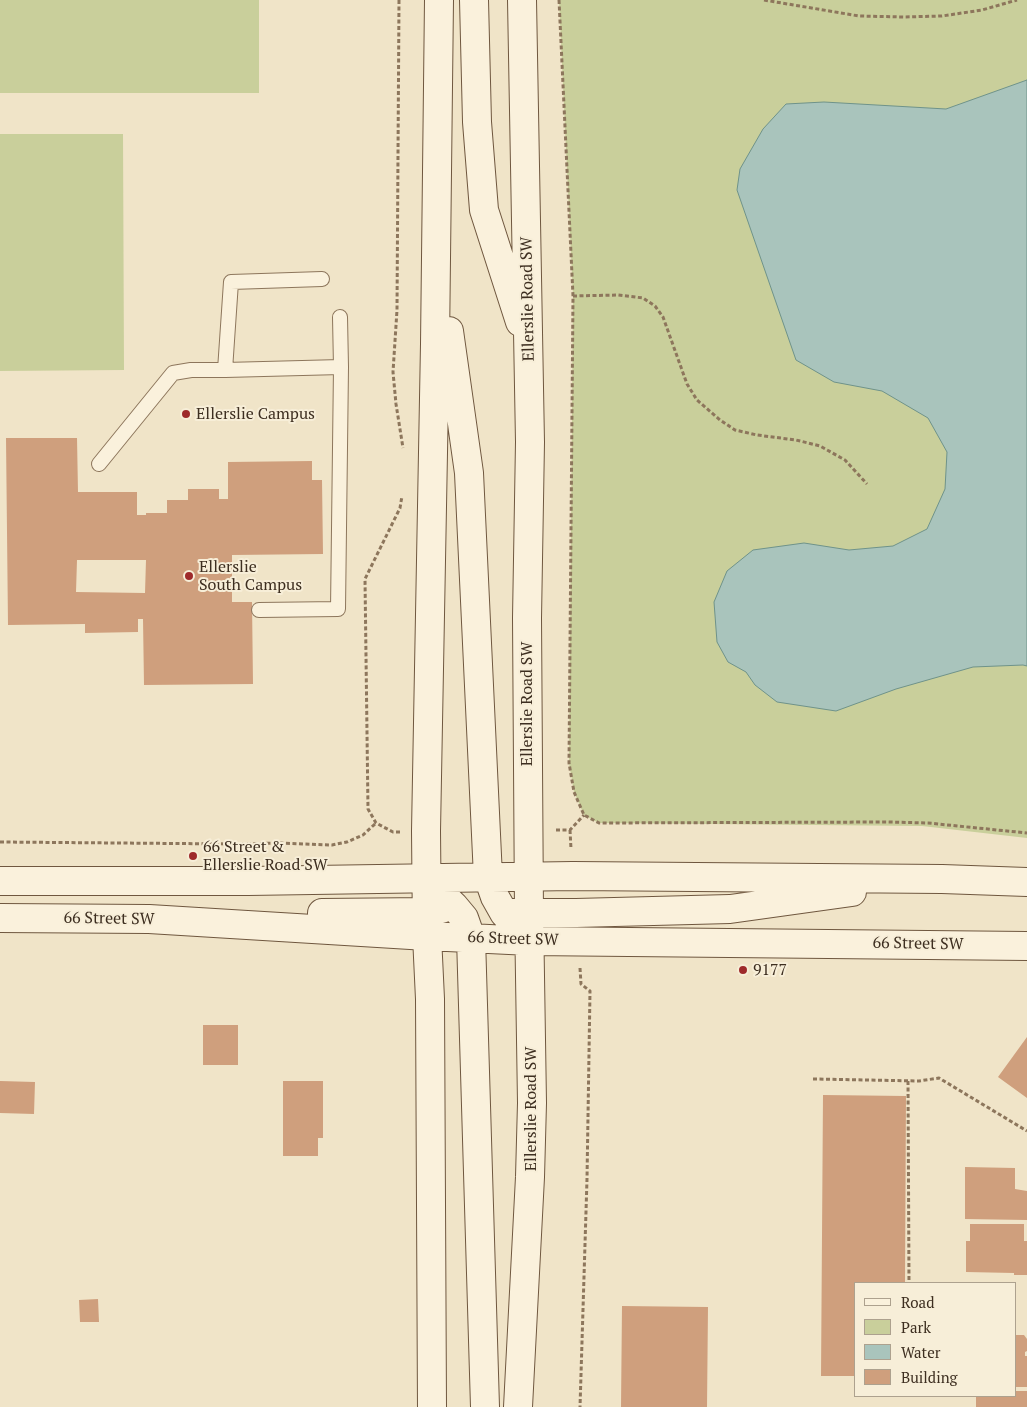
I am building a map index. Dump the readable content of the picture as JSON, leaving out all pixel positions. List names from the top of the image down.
{
  "streets": {
    "main road": ["Ellerslie Road SW", "66 Street SW"]
  },
  "crossings": [
    ["Ellerslie Road SW", "66 Street SW"]
  ],
  "places": [
    "Ellerslie Campus",
    "Ellerslie South Campus",
    "66 Street & Ellerslie Road SW",
    "9177"
  ],
  "legend": [
    "Road",
    "Park",
    "Water",
    "Building"
  ]
}
